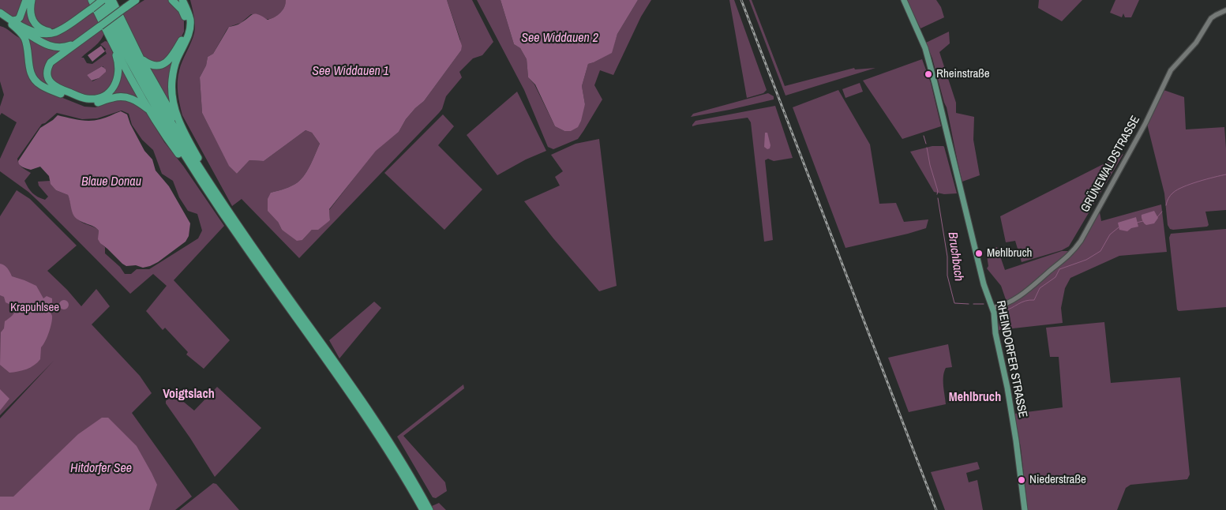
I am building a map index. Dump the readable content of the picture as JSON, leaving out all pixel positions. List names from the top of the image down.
{
  "streets": {
    "main road": ["RHEINDORFER STRASSE"],
    "street": ["GRÜNEWALDSTRASSE"]
  },
  "crossings": [
    ["GRÜNEWALDSTRASSE", "RHEINDORFER STRASSE"]
  ],
  "districts": ["Voigtslach", "Mehlbruch"],
  "water": [
    "See Widdauen 2",
    "See Widdauen 1",
    "Blaue Donau",
    "Bruchbach",
    "Hitdorfer See"
  ],
  "parks": ["Krapuhlsee"],
  "places": ["Rheinstraße", "Mehlbruch", "Niederstraße"]
}
